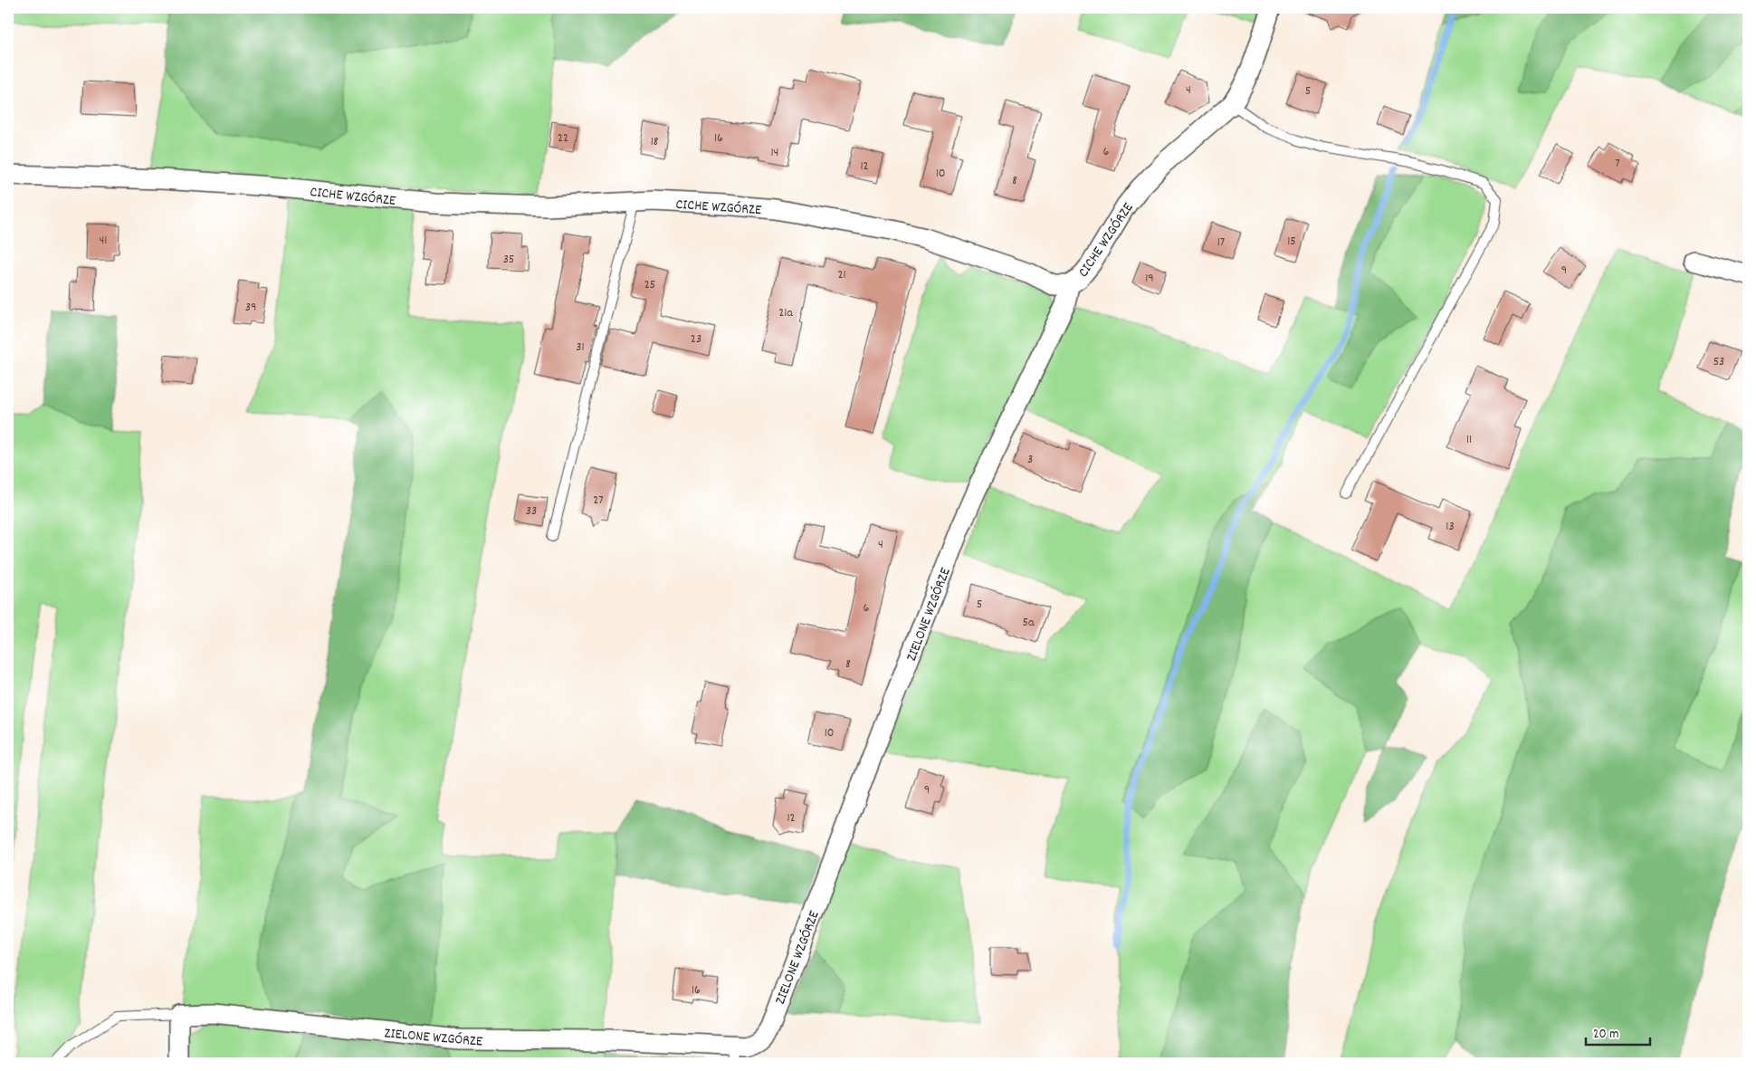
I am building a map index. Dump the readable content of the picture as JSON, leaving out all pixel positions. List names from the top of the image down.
{
  "streets": {
    "street": ["CICHE WZGÓRZE", "ZIELONE WZGÓRZE"]
  },
  "crossings": [
    ["CICHE WZGÓRZE", "ZIELONE WZGÓRZE"]
  ],
  "house_numbers": [
    "4",
    "5",
    "22",
    "16",
    "18",
    "6",
    "14",
    "7",
    "12",
    "10",
    "8",
    "41",
    "15",
    "17",
    "35",
    "9",
    "21",
    "19",
    "25",
    "39",
    "21a",
    "23",
    "31",
    "53",
    "11",
    "3",
    "27",
    "33",
    "13",
    "4",
    "5",
    "6",
    "5a",
    "8",
    "10",
    "9",
    "12",
    "16"
  ],
  "scale_bar": "20 m"
}
